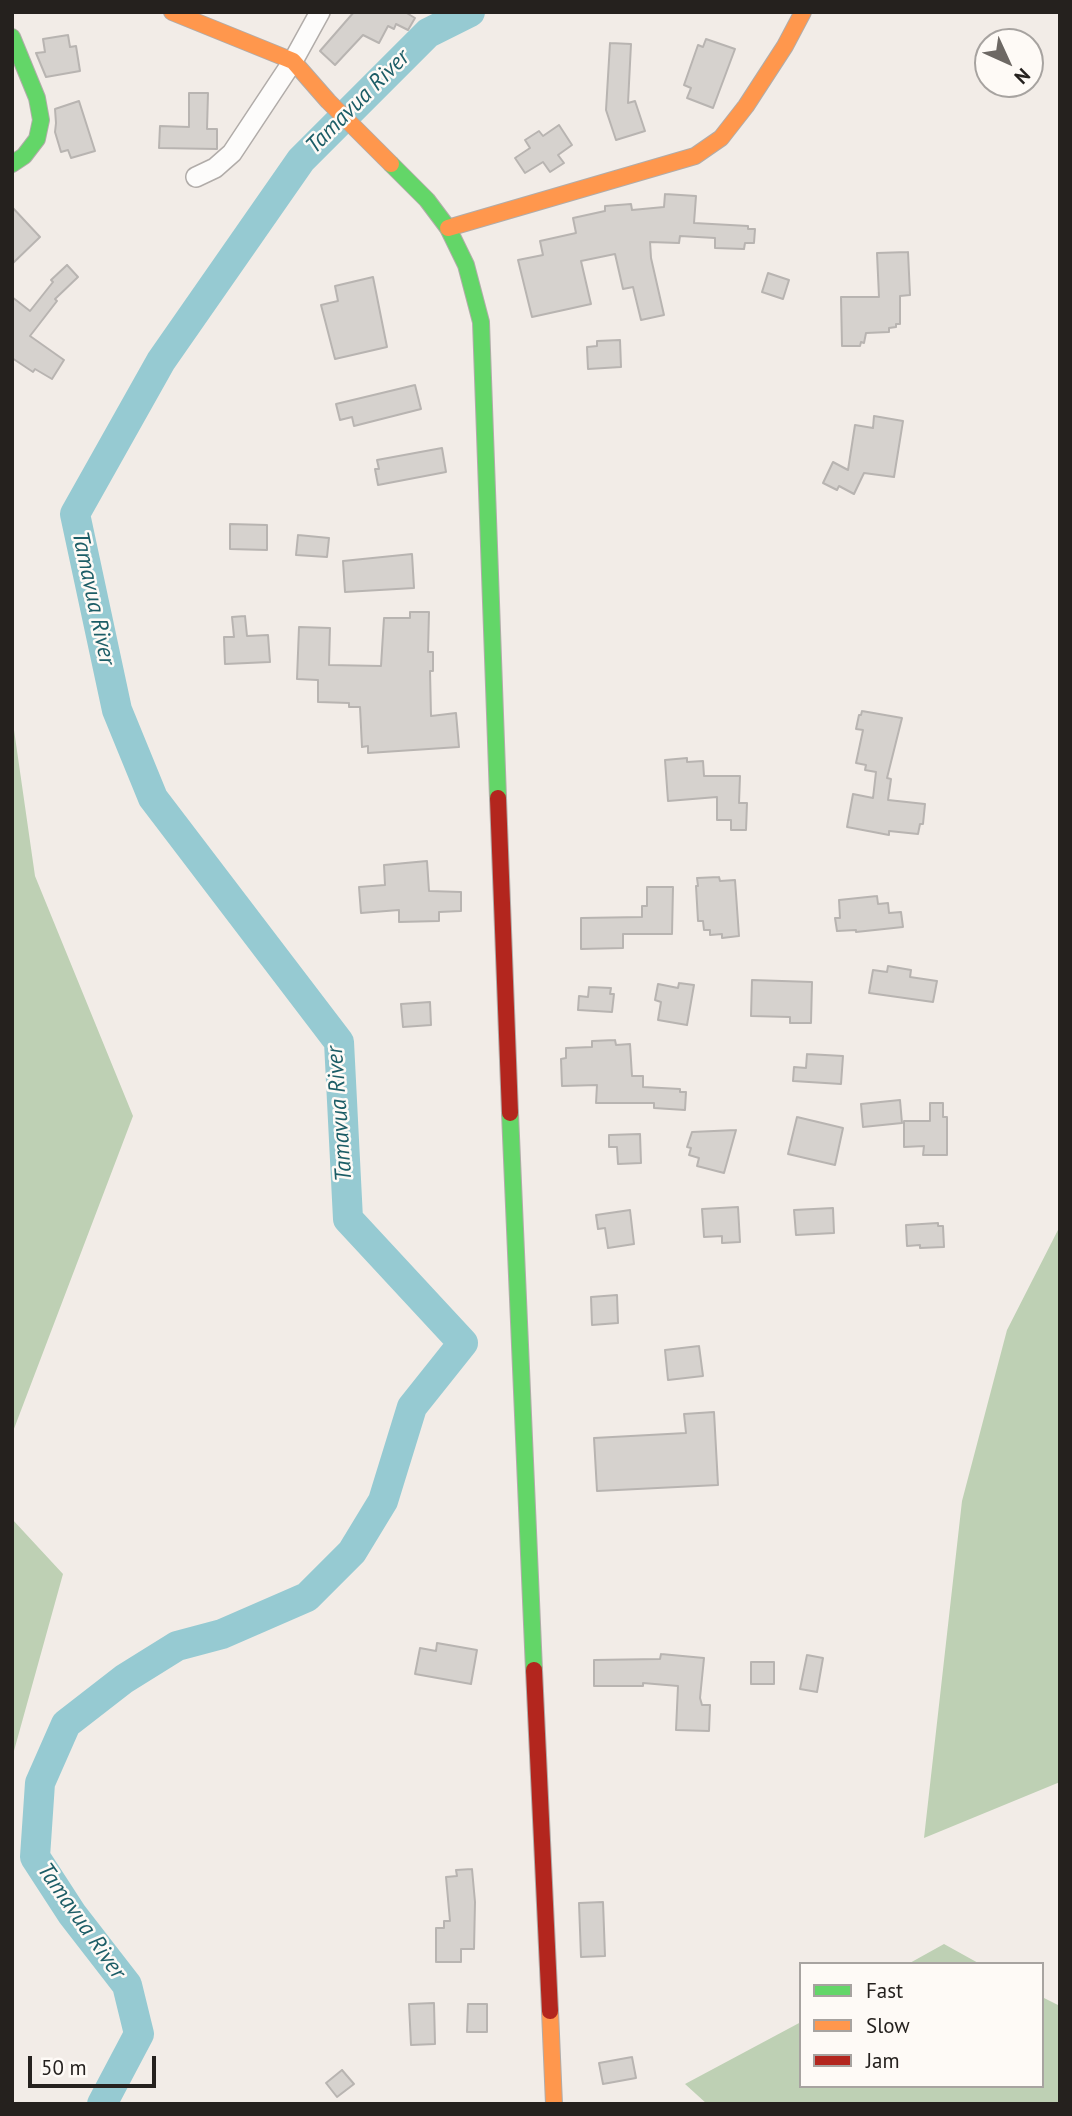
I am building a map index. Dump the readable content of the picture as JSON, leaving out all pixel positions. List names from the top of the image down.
{
  "water": ["Tamavua River"],
  "legend": ["Fast", "Slow", "Jam"],
  "scale_bar": "50 m",
  "north": "bottom right"
}
